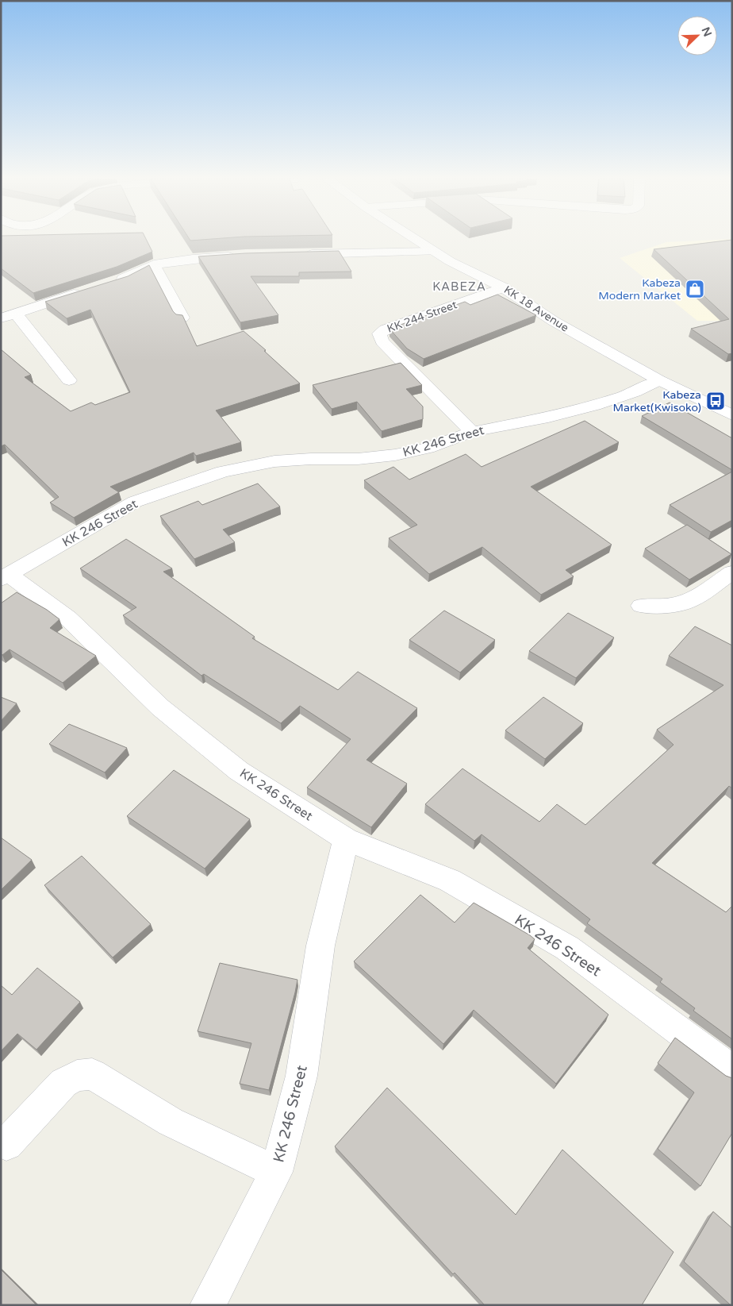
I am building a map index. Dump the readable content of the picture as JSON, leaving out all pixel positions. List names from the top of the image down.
{
  "streets": {
    "street": ["KK 18 Avenue", "KK 244 Street", "KK 246 Street"]
  },
  "crossings": [
    ["KK 18 Avenue", "KK 244 Street"],
    ["KK 18 Avenue", "KK 246 Street"],
    ["KK 244 Street", "KK 246 Street"]
  ],
  "districts": ["KABEZA"],
  "places": {
    "shop": ["Kabeza Modern Market"],
    "bus stop": ["Kabeza Market(Kwisoko)"]
  },
  "north": "top right"
}
